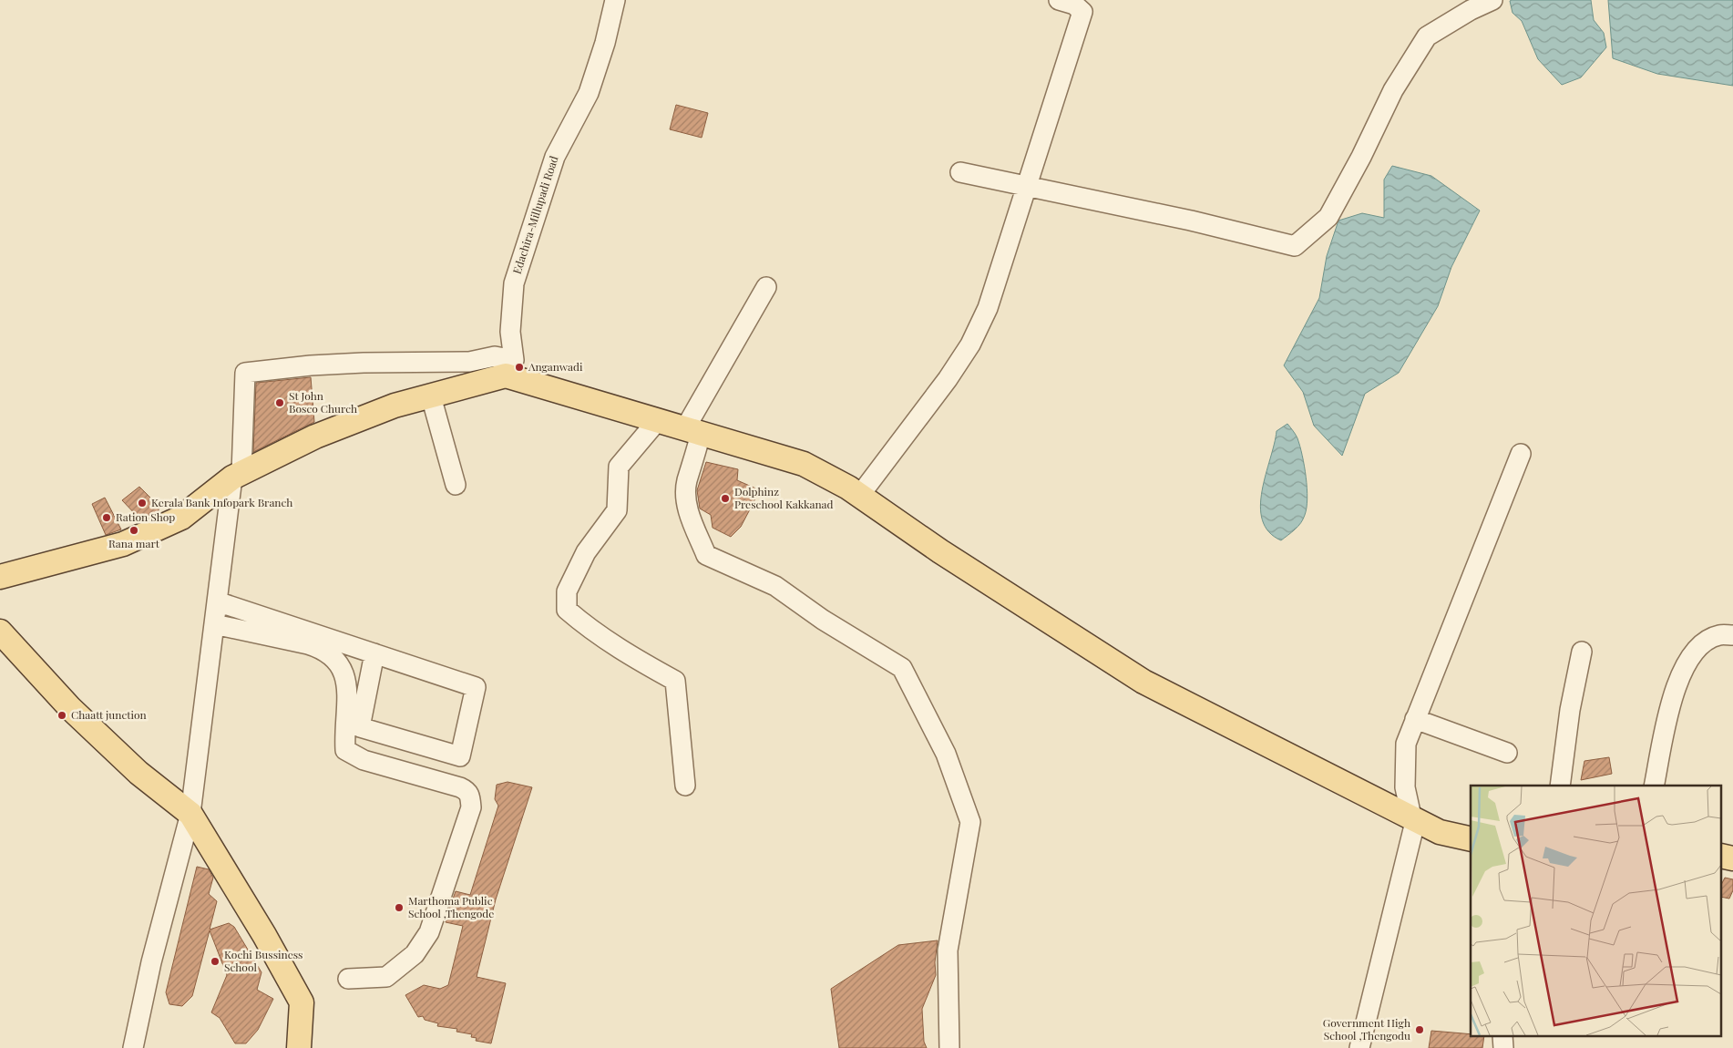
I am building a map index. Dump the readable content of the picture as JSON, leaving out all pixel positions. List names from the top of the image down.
{
  "streets": {
    "street": ["Edachira-Millupadi Road"]
  },
  "places": [
    "Anganwadi",
    "St John Bosco Church",
    "Dolphinz Preschool Kakkanad",
    "Kerala Bank Infopark Branch",
    "Ration Shop",
    "Rana mart",
    "Chaatt junction",
    "Marthoma Public School ,Thengode",
    "Kochi Bussiness School",
    "Government High School ,Thengodu"
  ]
}
